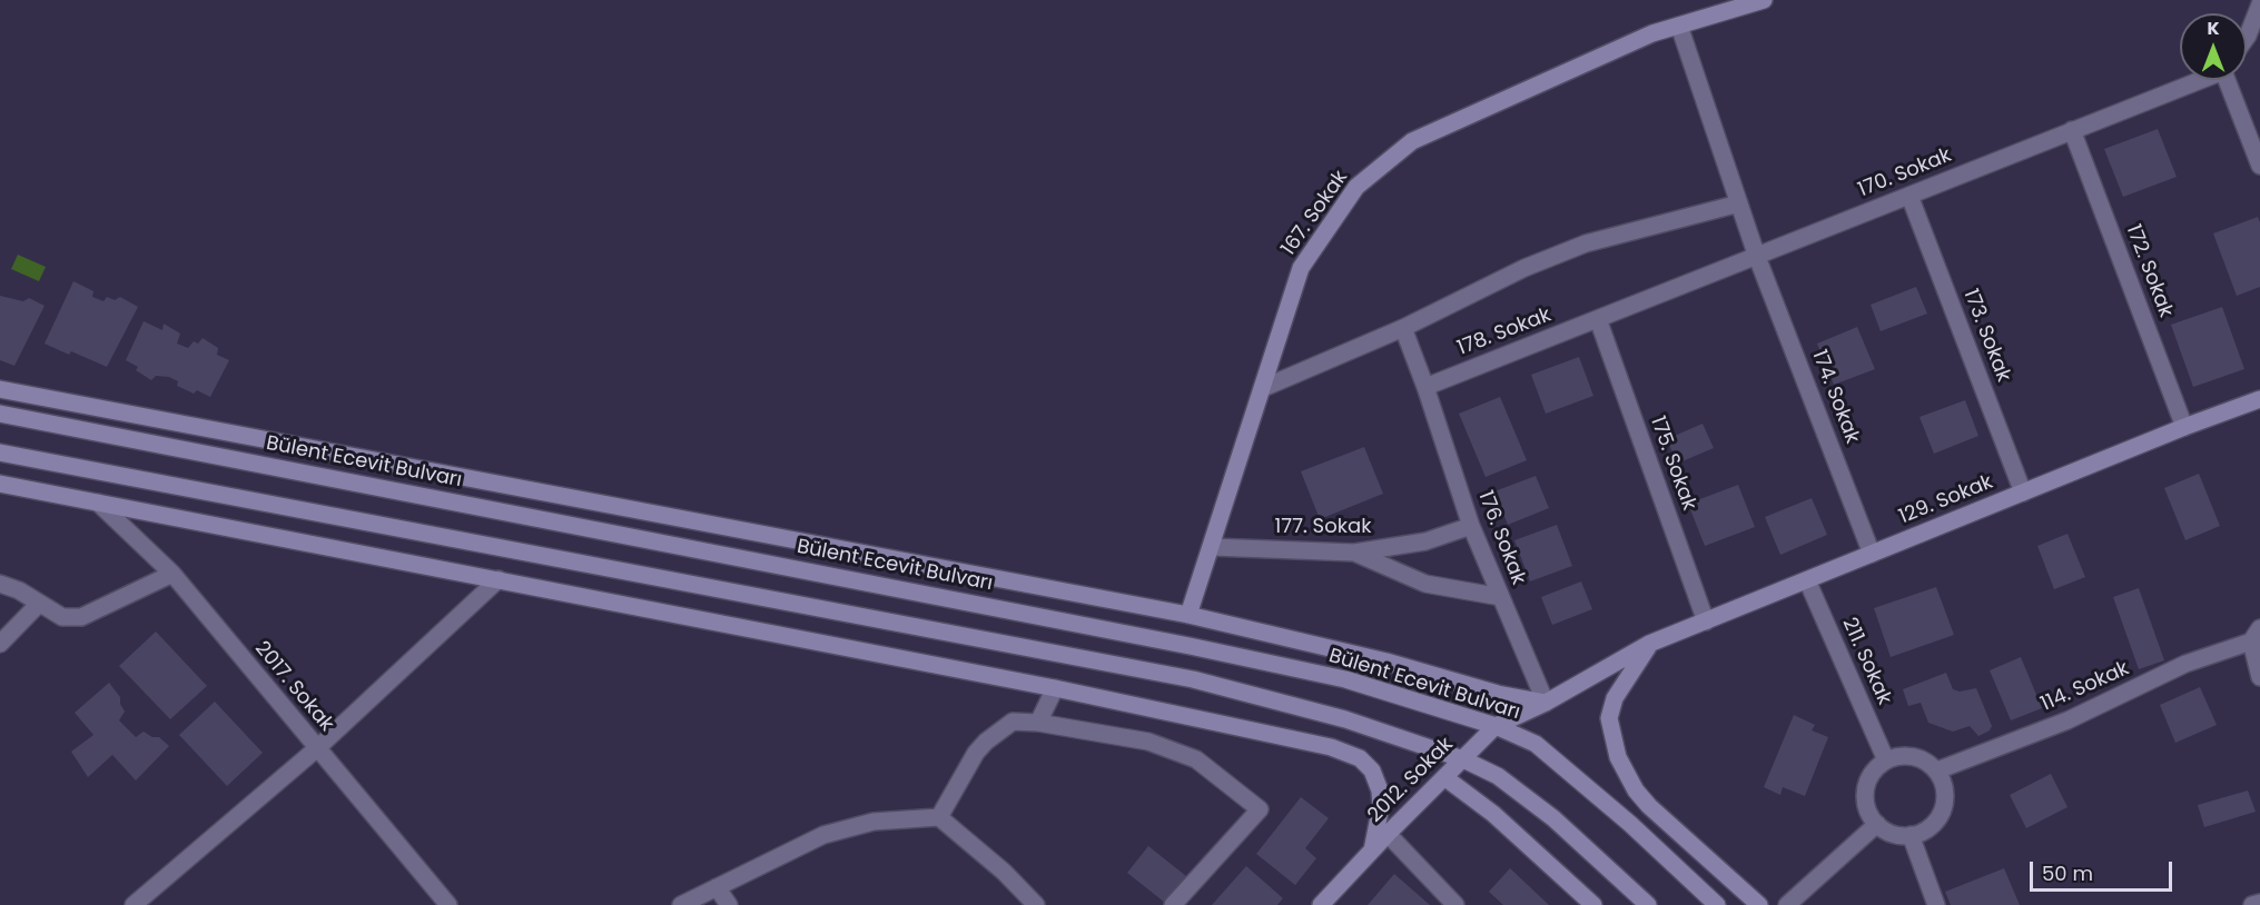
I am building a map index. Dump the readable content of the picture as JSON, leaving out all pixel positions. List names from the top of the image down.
{
  "streets": {
    "street": [
      "170. Sokak",
      "167. Sokak",
      "172. Sokak",
      "178. Sokak",
      "173. Sokak",
      "174. Sokak",
      "Bülent Ecevit Bulvarı",
      "175. Sokak",
      "129. Sokak",
      "177. Sokak",
      "176. Sokak",
      "211. Sokak",
      "2017. Sokak",
      "114. Sokak",
      "2012. Sokak"
    ]
  },
  "crossings": [
    ["170. Sokak", "172. Sokak"],
    ["170. Sokak", "178. Sokak"],
    ["170. Sokak", "173. Sokak"],
    ["170. Sokak", "174. Sokak"],
    ["170. Sokak", "175. Sokak"],
    ["167. Sokak", "174. Sokak"],
    ["167. Sokak", "177. Sokak"],
    ["172. Sokak", "129. Sokak"],
    ["178. Sokak", "175. Sokak"],
    ["178. Sokak", "176. Sokak"],
    ["173. Sokak", "129. Sokak"],
    ["174. Sokak", "129. Sokak"],
    ["Bülent Ecevit Bulvarı", "2012. Sokak"],
    ["175. Sokak", "129. Sokak"],
    ["129. Sokak", "176. Sokak"],
    ["129. Sokak", "211. Sokak"],
    ["129. Sokak", "2012. Sokak"],
    ["177. Sokak", "176. Sokak"],
    ["176. Sokak", "2012. Sokak"],
    ["211. Sokak", "114. Sokak"]
  ],
  "scale_bar": "50 m",
  "north": "top"
}
